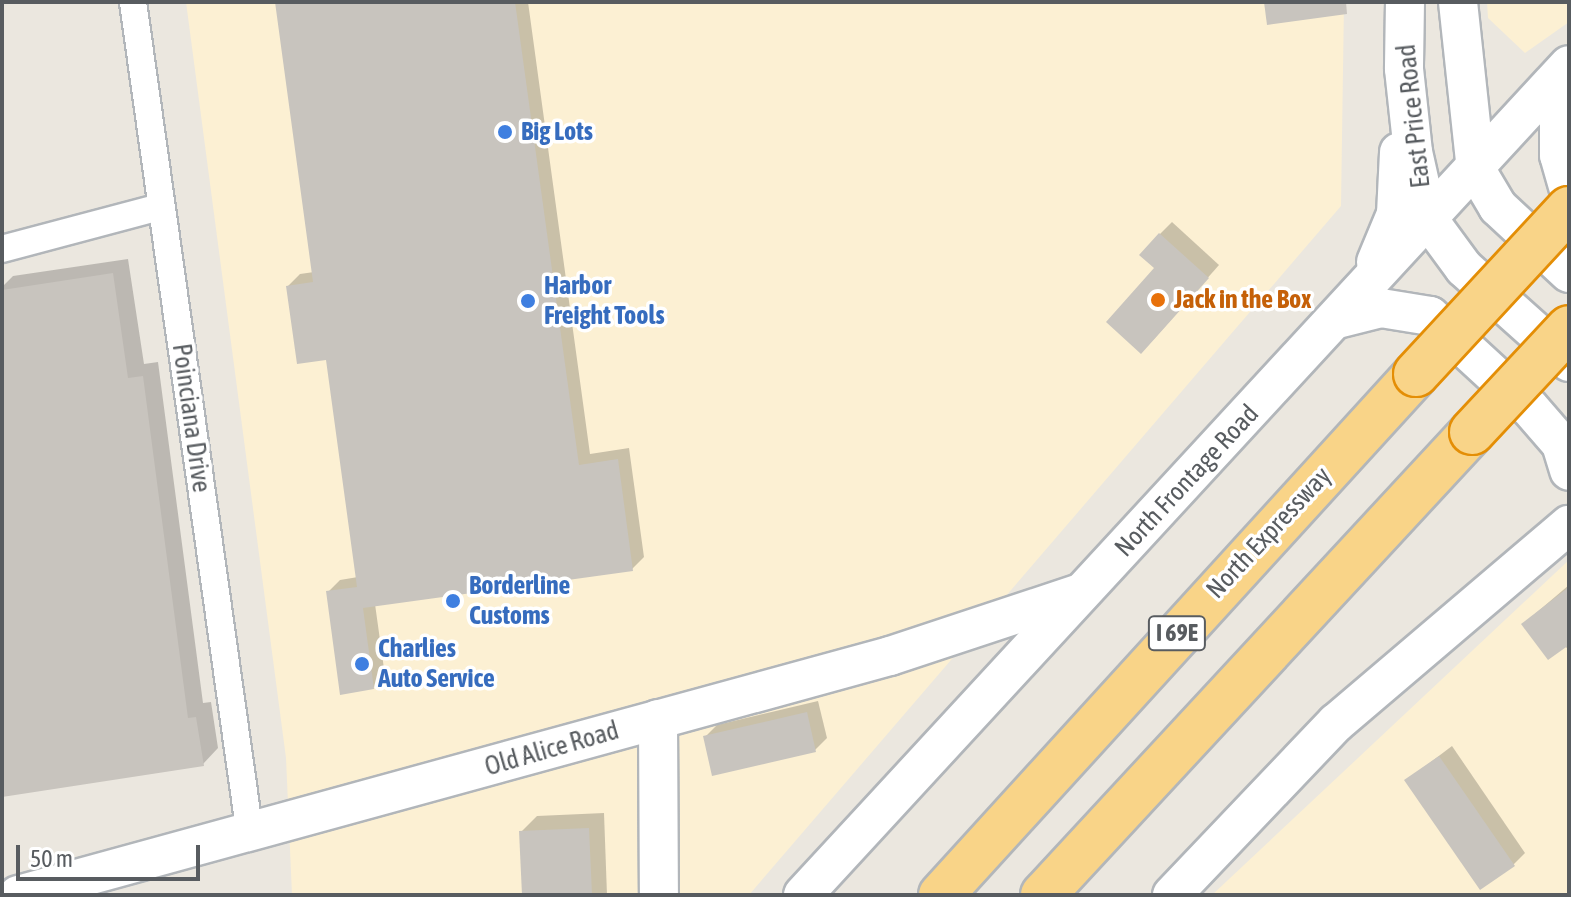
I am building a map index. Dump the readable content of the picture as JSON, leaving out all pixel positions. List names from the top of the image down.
{
  "streets": {
    "highway": ["North Expressway", "I 69E"],
    "main road": ["East Price Road", "North Frontage Road", "Old Alice Road"],
    "street": ["Poinciana Drive"]
  },
  "crossings": [
    ["East Price Road", "North Frontage Road"],
    ["Poinciana Drive", "Old Alice Road"],
    ["North Frontage Road", "Old Alice Road"]
  ],
  "places": [
    "Big Lots",
    "Jack in the Box",
    "Harbor Freight Tools",
    "Borderline Customs",
    "Charlies Auto Service"
  ],
  "scale_bar": "50 m"
}
